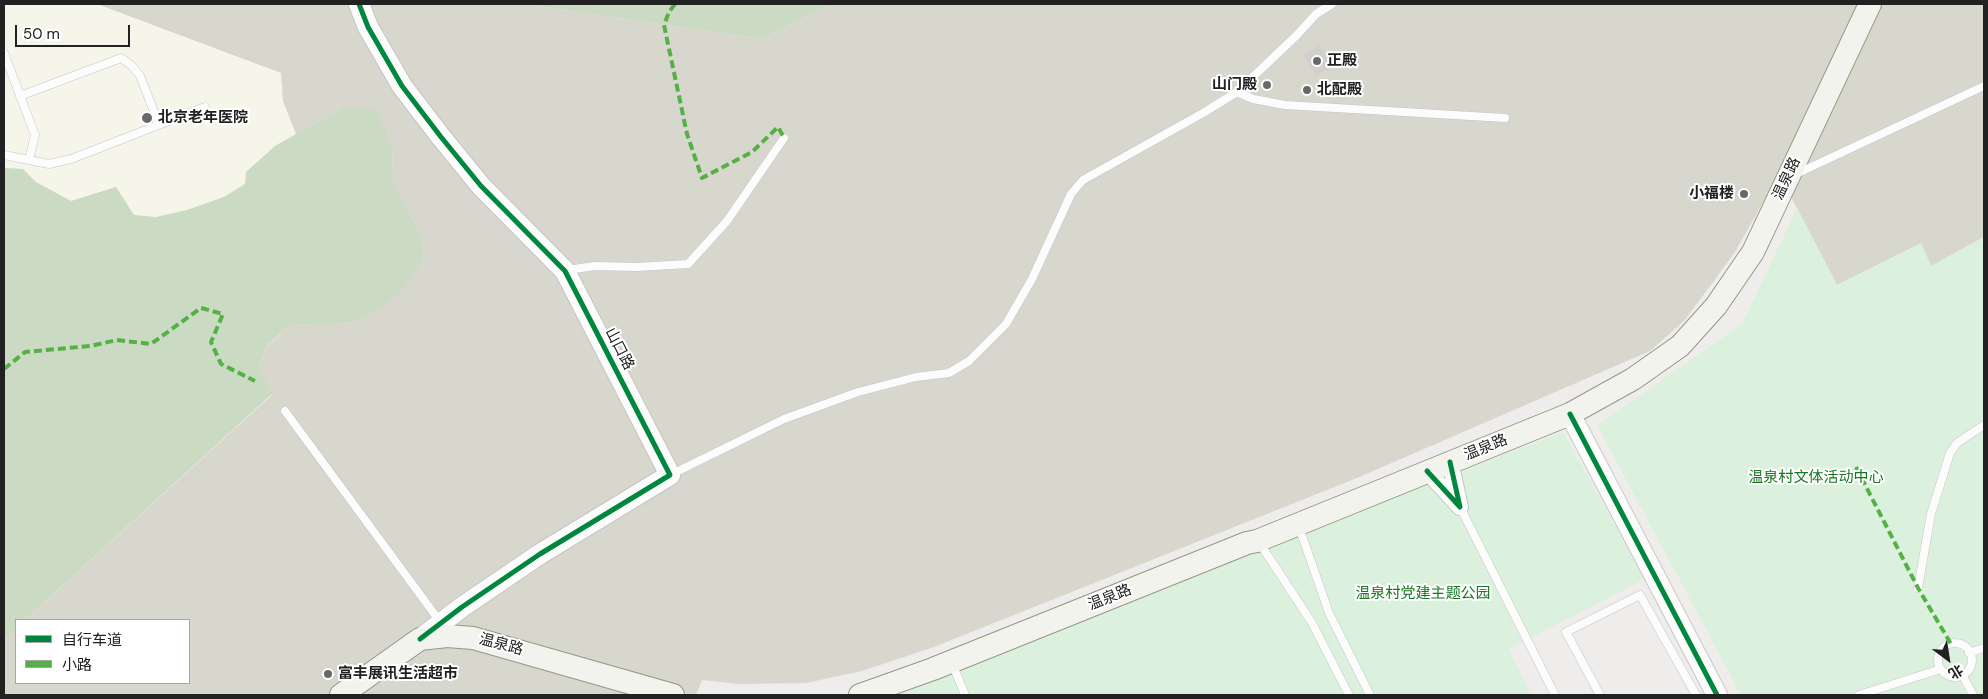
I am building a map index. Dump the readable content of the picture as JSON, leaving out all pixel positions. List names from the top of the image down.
{
  "streets": {
    "main road": ["温泉路"],
    "street": ["山口路"]
  },
  "parks": ["温泉村文体活动中心", "温泉村党建主题公园"],
  "places": [
    "正殿",
    "山门殿",
    "北配殿",
    "北京老年医院",
    "小福楼",
    "富丰展讯生活超市"
  ],
  "legend": ["自行车道", "小路"],
  "scale_bar": "50 m",
  "north": "bottom right"
}
